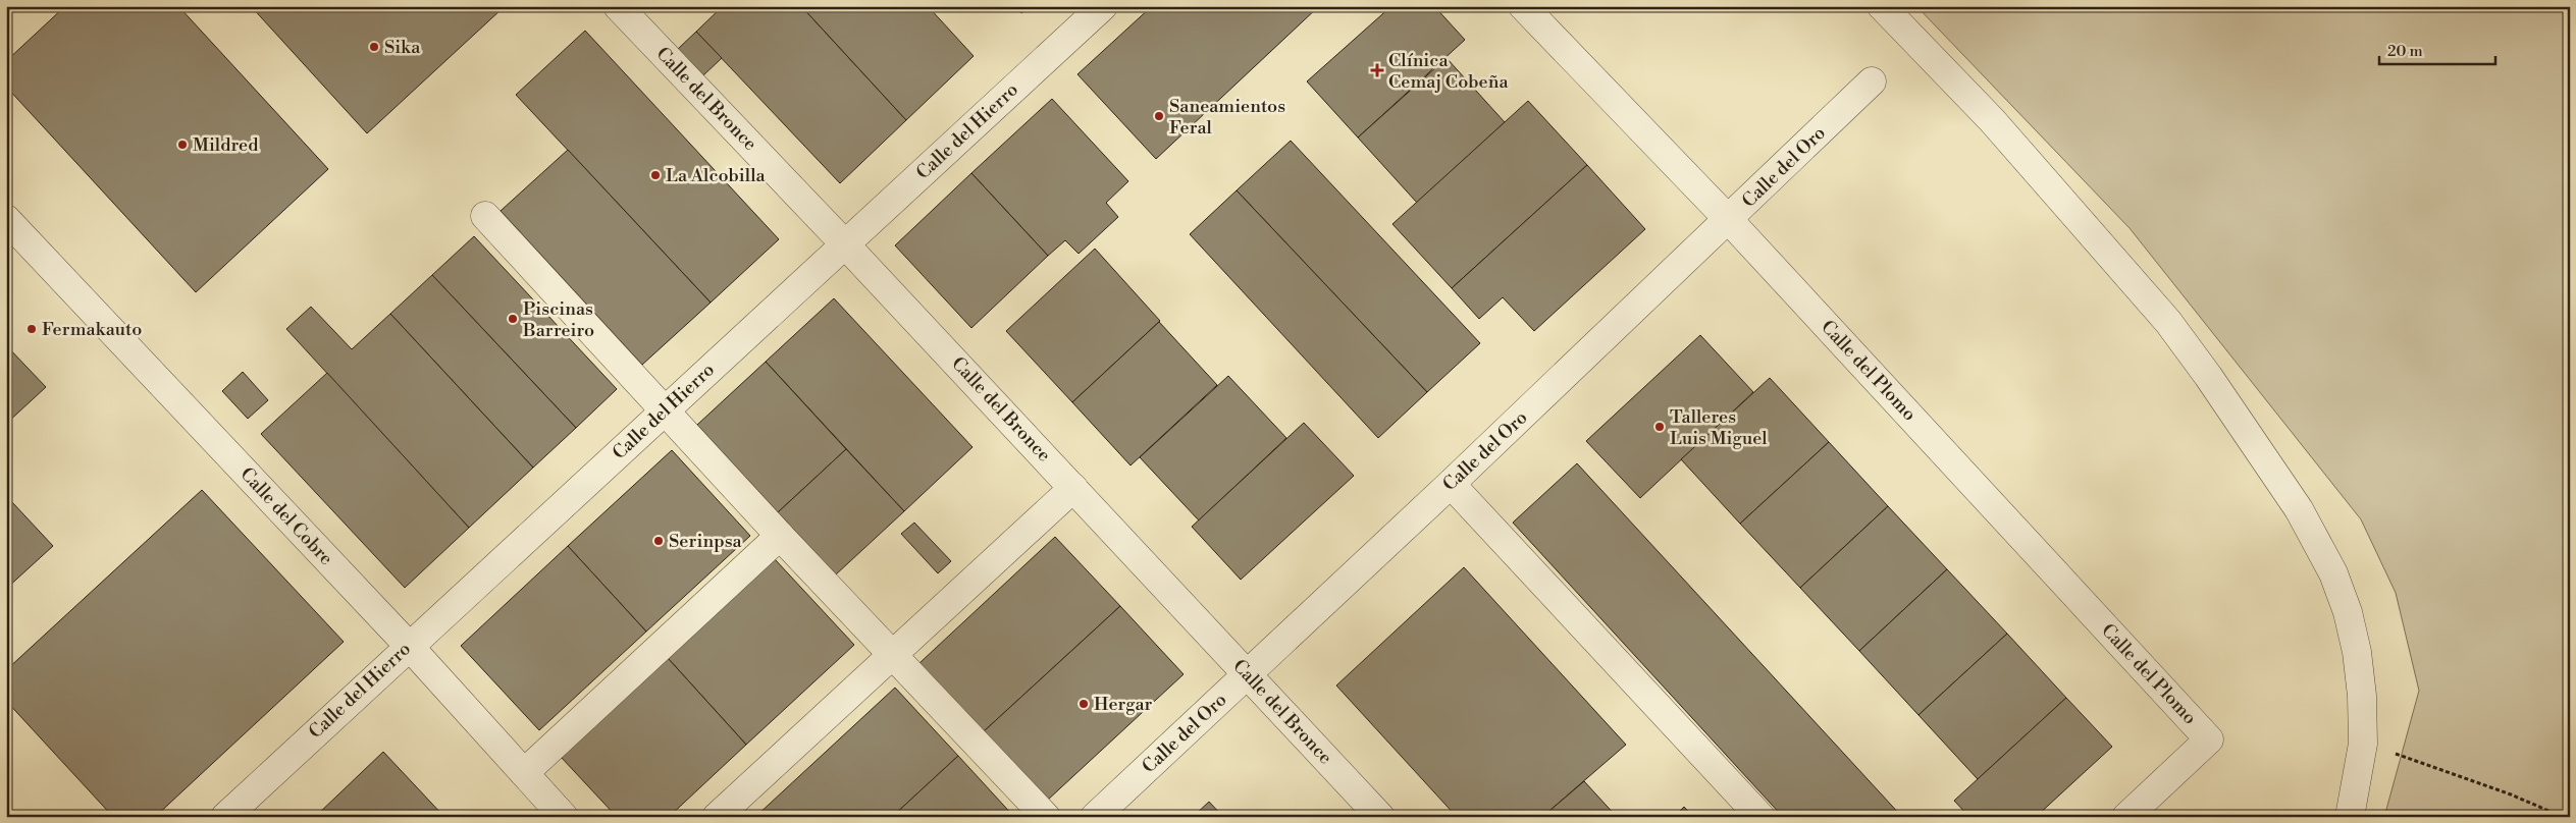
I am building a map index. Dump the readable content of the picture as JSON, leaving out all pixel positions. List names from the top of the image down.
{
  "streets": {
    "street": [
      "Calle del Bronce",
      "Calle del Hierro",
      "Calle del Oro",
      "Calle del Plomo",
      "Calle del Cobre"
    ]
  },
  "crossings": [
    ["Calle del Bronce", "Calle del Hierro"],
    ["Calle del Bronce", "Calle del Oro"],
    ["Calle del Hierro", "Calle del Cobre"],
    ["Calle del Oro", "Calle del Plomo"]
  ],
  "places": {
    "other": [
      "Sika",
      "Saneamientos Feral",
      "Mildred",
      "La Alcobilla",
      "Piscinas Barreiro",
      "Fermakauto",
      "Talleres Luis Miguel",
      "Serinpsa",
      "Hergar"
    ],
    "health": ["Clínica Cemaj Cobeña"]
  },
  "scale_bar": "20 m"
}
